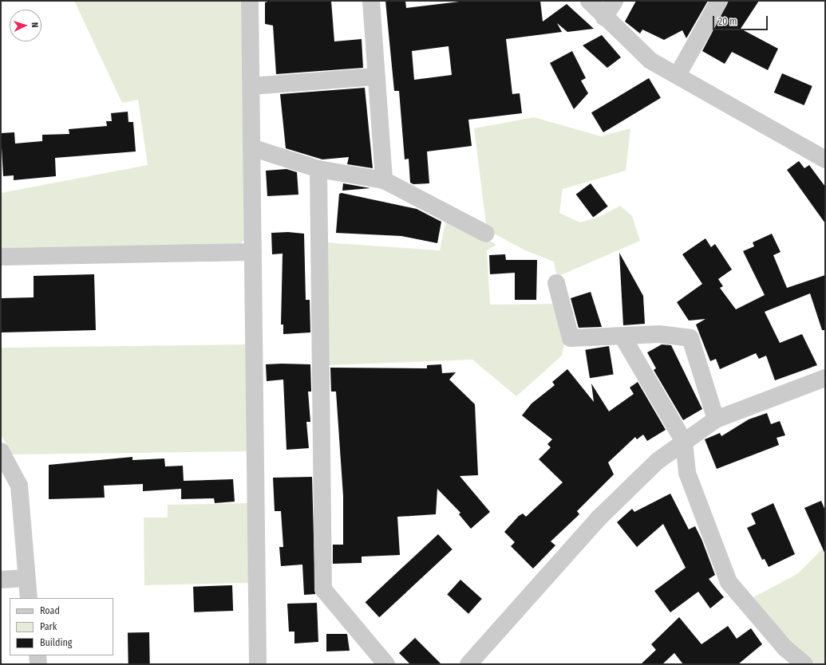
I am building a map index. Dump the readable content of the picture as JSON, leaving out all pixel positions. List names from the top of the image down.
{
  "legend": ["Road", "Park", "Building"],
  "scale_bar": "20 m",
  "north": "right"
}
